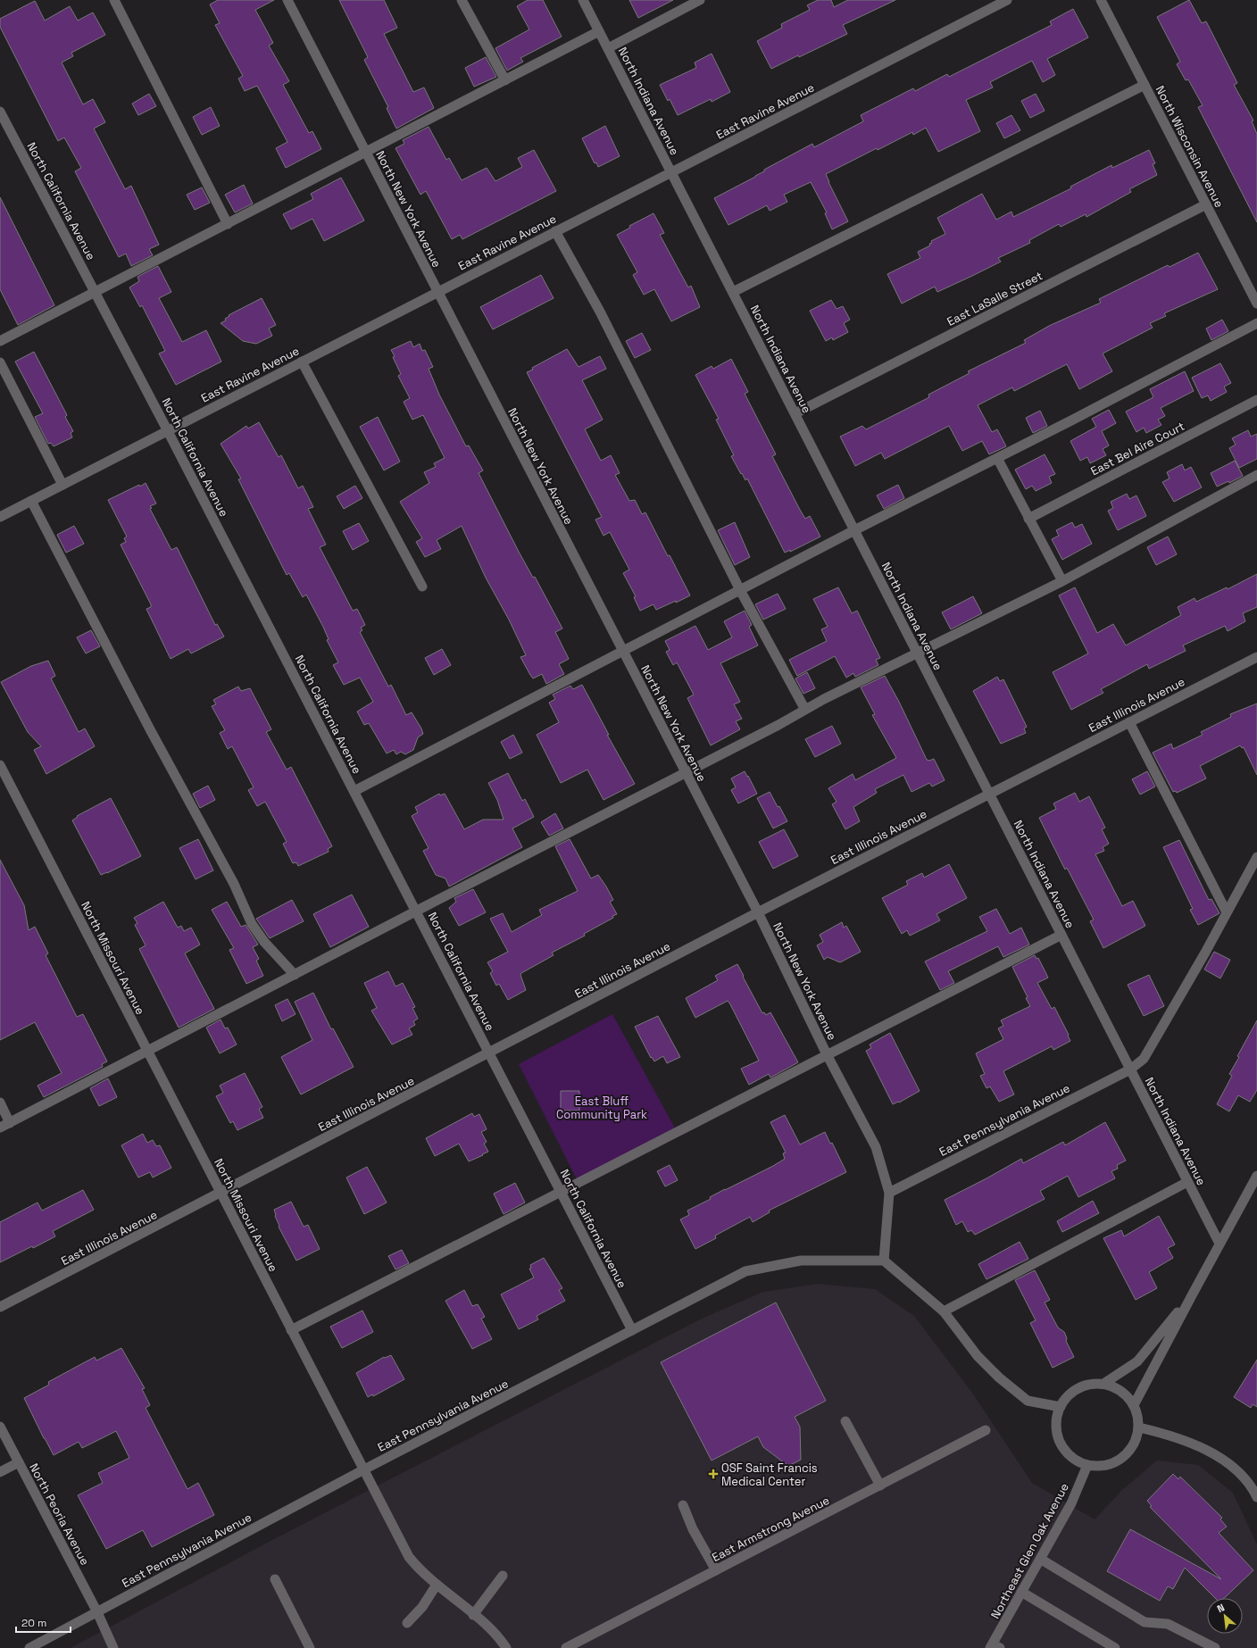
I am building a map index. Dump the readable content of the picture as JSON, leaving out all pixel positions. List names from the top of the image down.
{
  "streets": {
    "street": [
      "North Indiana Avenue",
      "East Ravine Avenue",
      "North Wisconsin Avenue",
      "North California Avenue",
      "North New York Avenue",
      "East LaSalle Street",
      "East Bel Aire Court",
      "East Illinois Avenue",
      "North Missouri Avenue",
      "East Pennsylvania Avenue",
      "North Peoria Avenue",
      "East Armstrong Avenue",
      "Northeast Glen Oak Avenue"
    ]
  },
  "crossings": [
    ["North Indiana Avenue", "East Ravine Avenue"],
    ["North Indiana Avenue", "East LaSalle Street"],
    ["North Indiana Avenue", "East Illinois Avenue"],
    ["North Indiana Avenue", "East Pennsylvania Avenue"],
    ["East Ravine Avenue", "North California Avenue"],
    ["East Ravine Avenue", "North New York Avenue"],
    ["North Wisconsin Avenue", "East LaSalle Street"],
    ["North California Avenue", "East Illinois Avenue"],
    ["North California Avenue", "East Pennsylvania Avenue"],
    ["North New York Avenue", "East Illinois Avenue"],
    ["North New York Avenue", "East Pennsylvania Avenue"],
    ["East Illinois Avenue", "North Missouri Avenue"],
    ["North Missouri Avenue", "East Pennsylvania Avenue"],
    ["East Pennsylvania Avenue", "North Peoria Avenue"]
  ],
  "parks": ["East Bluff Community Park"],
  "places": {
    "health": ["OSF Saint Francis Medical Center"]
  },
  "scale_bar": "20 m",
  "north": "top left"
}
